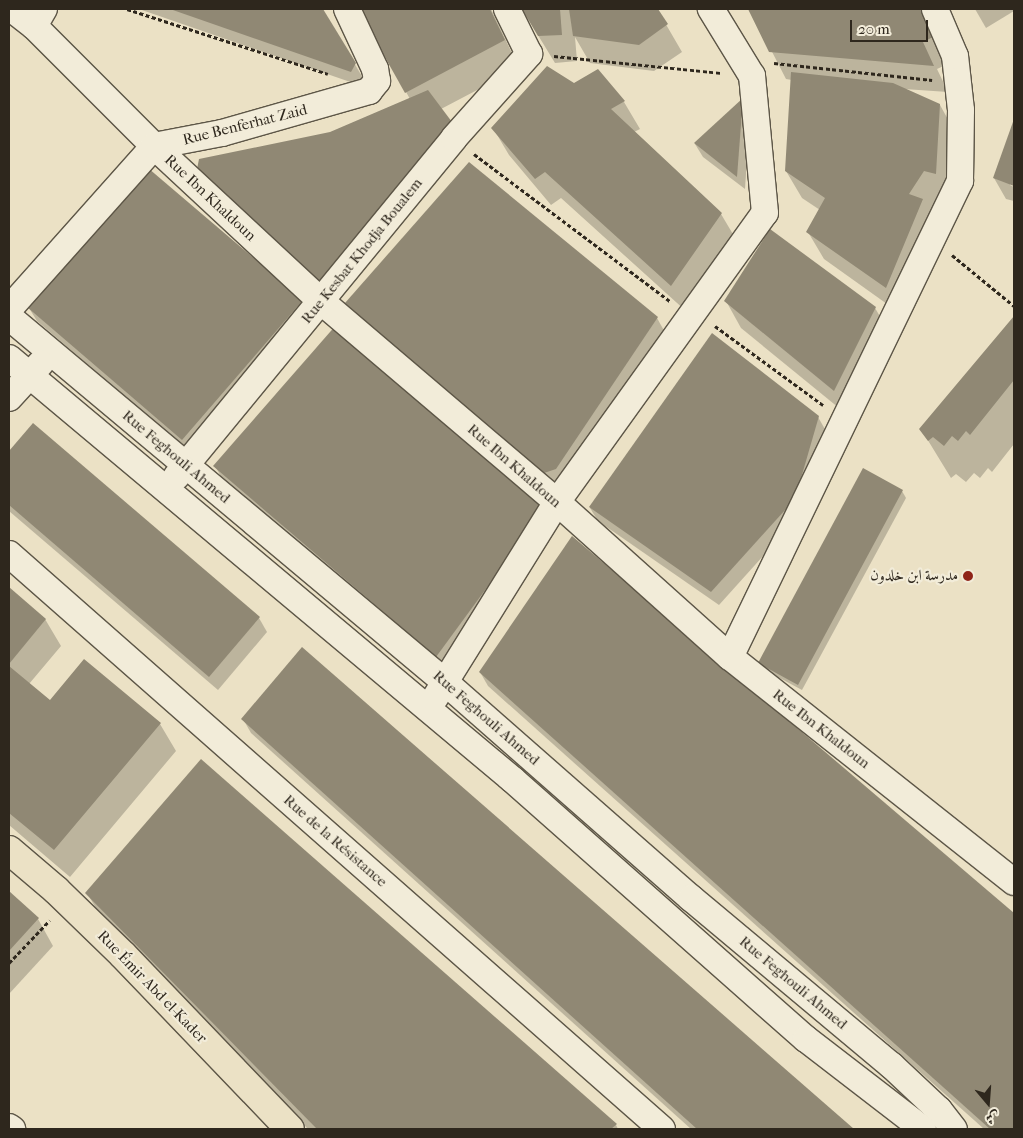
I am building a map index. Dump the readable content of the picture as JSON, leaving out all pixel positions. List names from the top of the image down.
{
  "streets": {
    "main road": ["Rue Émir Abd el-Kader"],
    "street": [
      "Rue Benferhat Zaid",
      "Rue Ibn Khaldoun",
      "Rue Kesbat Khodja Boualem",
      "Rue Feghouli Ahmed",
      "Rue de la Résistance"
    ]
  },
  "crossings": [
    ["Rue Benferhat Zaid", "Rue Ibn Khaldoun"],
    ["Rue Ibn Khaldoun", "Rue Kesbat Khodja Boualem"],
    ["Rue Kesbat Khodja Boualem", "Rue Feghouli Ahmed"]
  ],
  "places": ["مدرسة ابن خلدون"],
  "scale_bar": "20 m",
  "north": "bottom"
}
